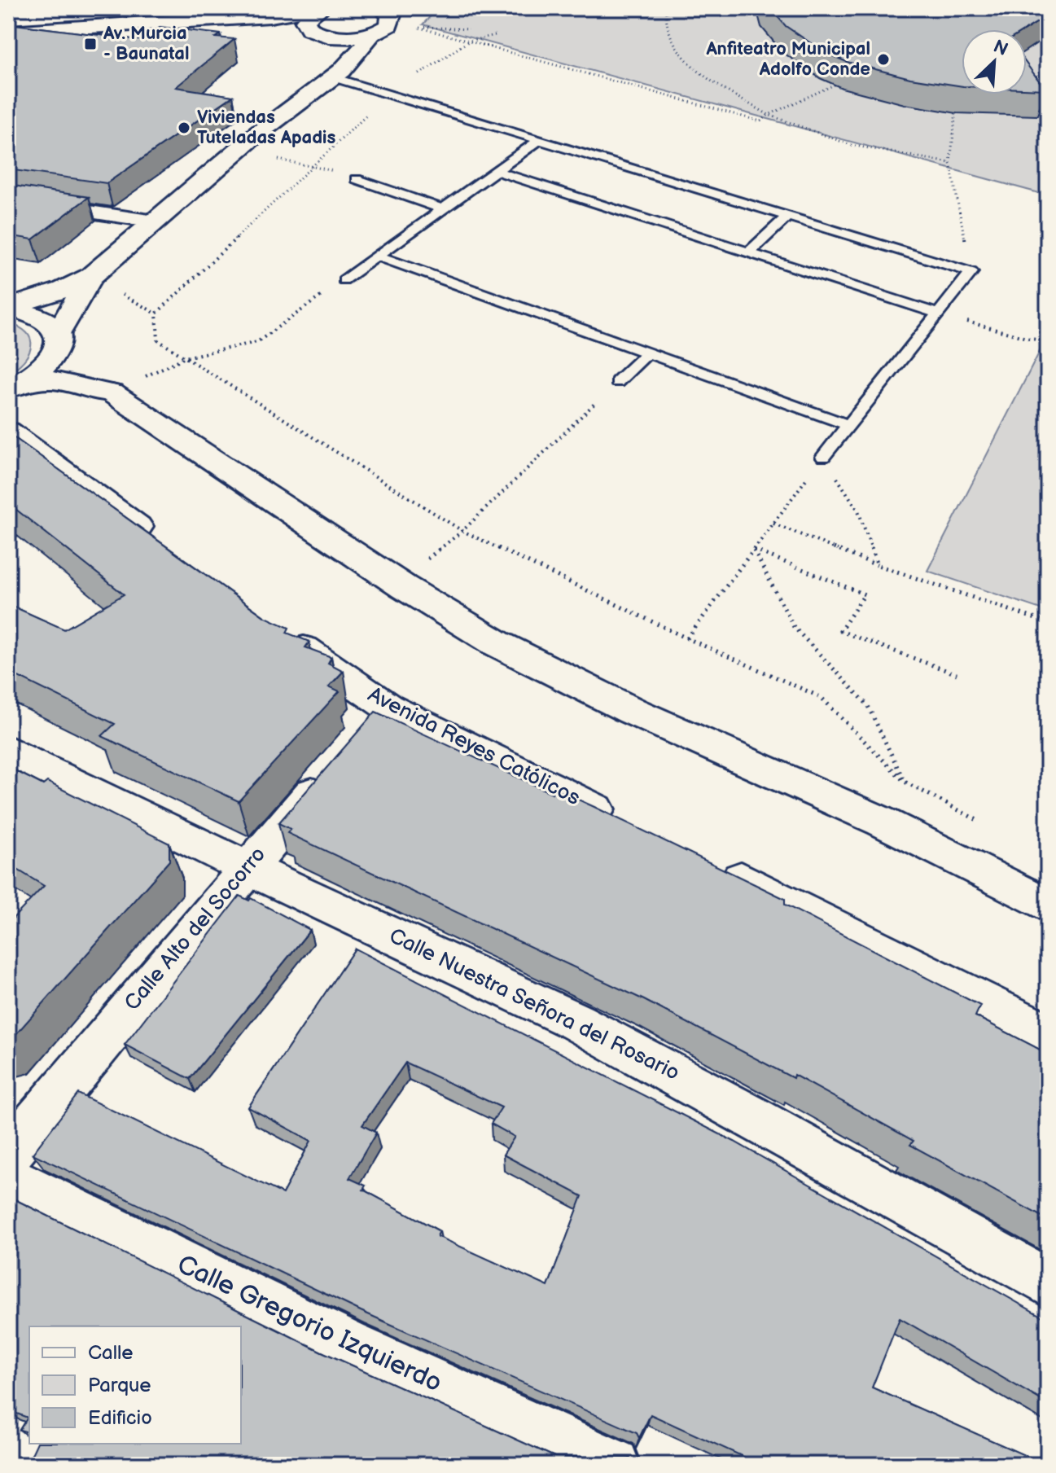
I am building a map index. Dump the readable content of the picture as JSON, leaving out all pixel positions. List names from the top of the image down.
{
  "streets": {
    "street": [
      "Avenida Reyes Católicos",
      "Calle Alto del Socorro",
      "Calle Nuestra Señora del Rosario",
      "Calle Gregorio Izquierdo"
    ]
  },
  "crossings": [
    ["Avenida Reyes Católicos", "Calle Alto del Socorro"],
    ["Calle Alto del Socorro", "Calle Nuestra Señora del Rosario"]
  ],
  "places": {
    "transit": ["Av. Murcia - Baunatal"],
    "other": ["Anfiteatro Municipal Adolfo Conde", "Viviendas Tuteladas Apadis"]
  },
  "legend": ["Calle", "Parque", "Edificio"],
  "north": "top right"
}
